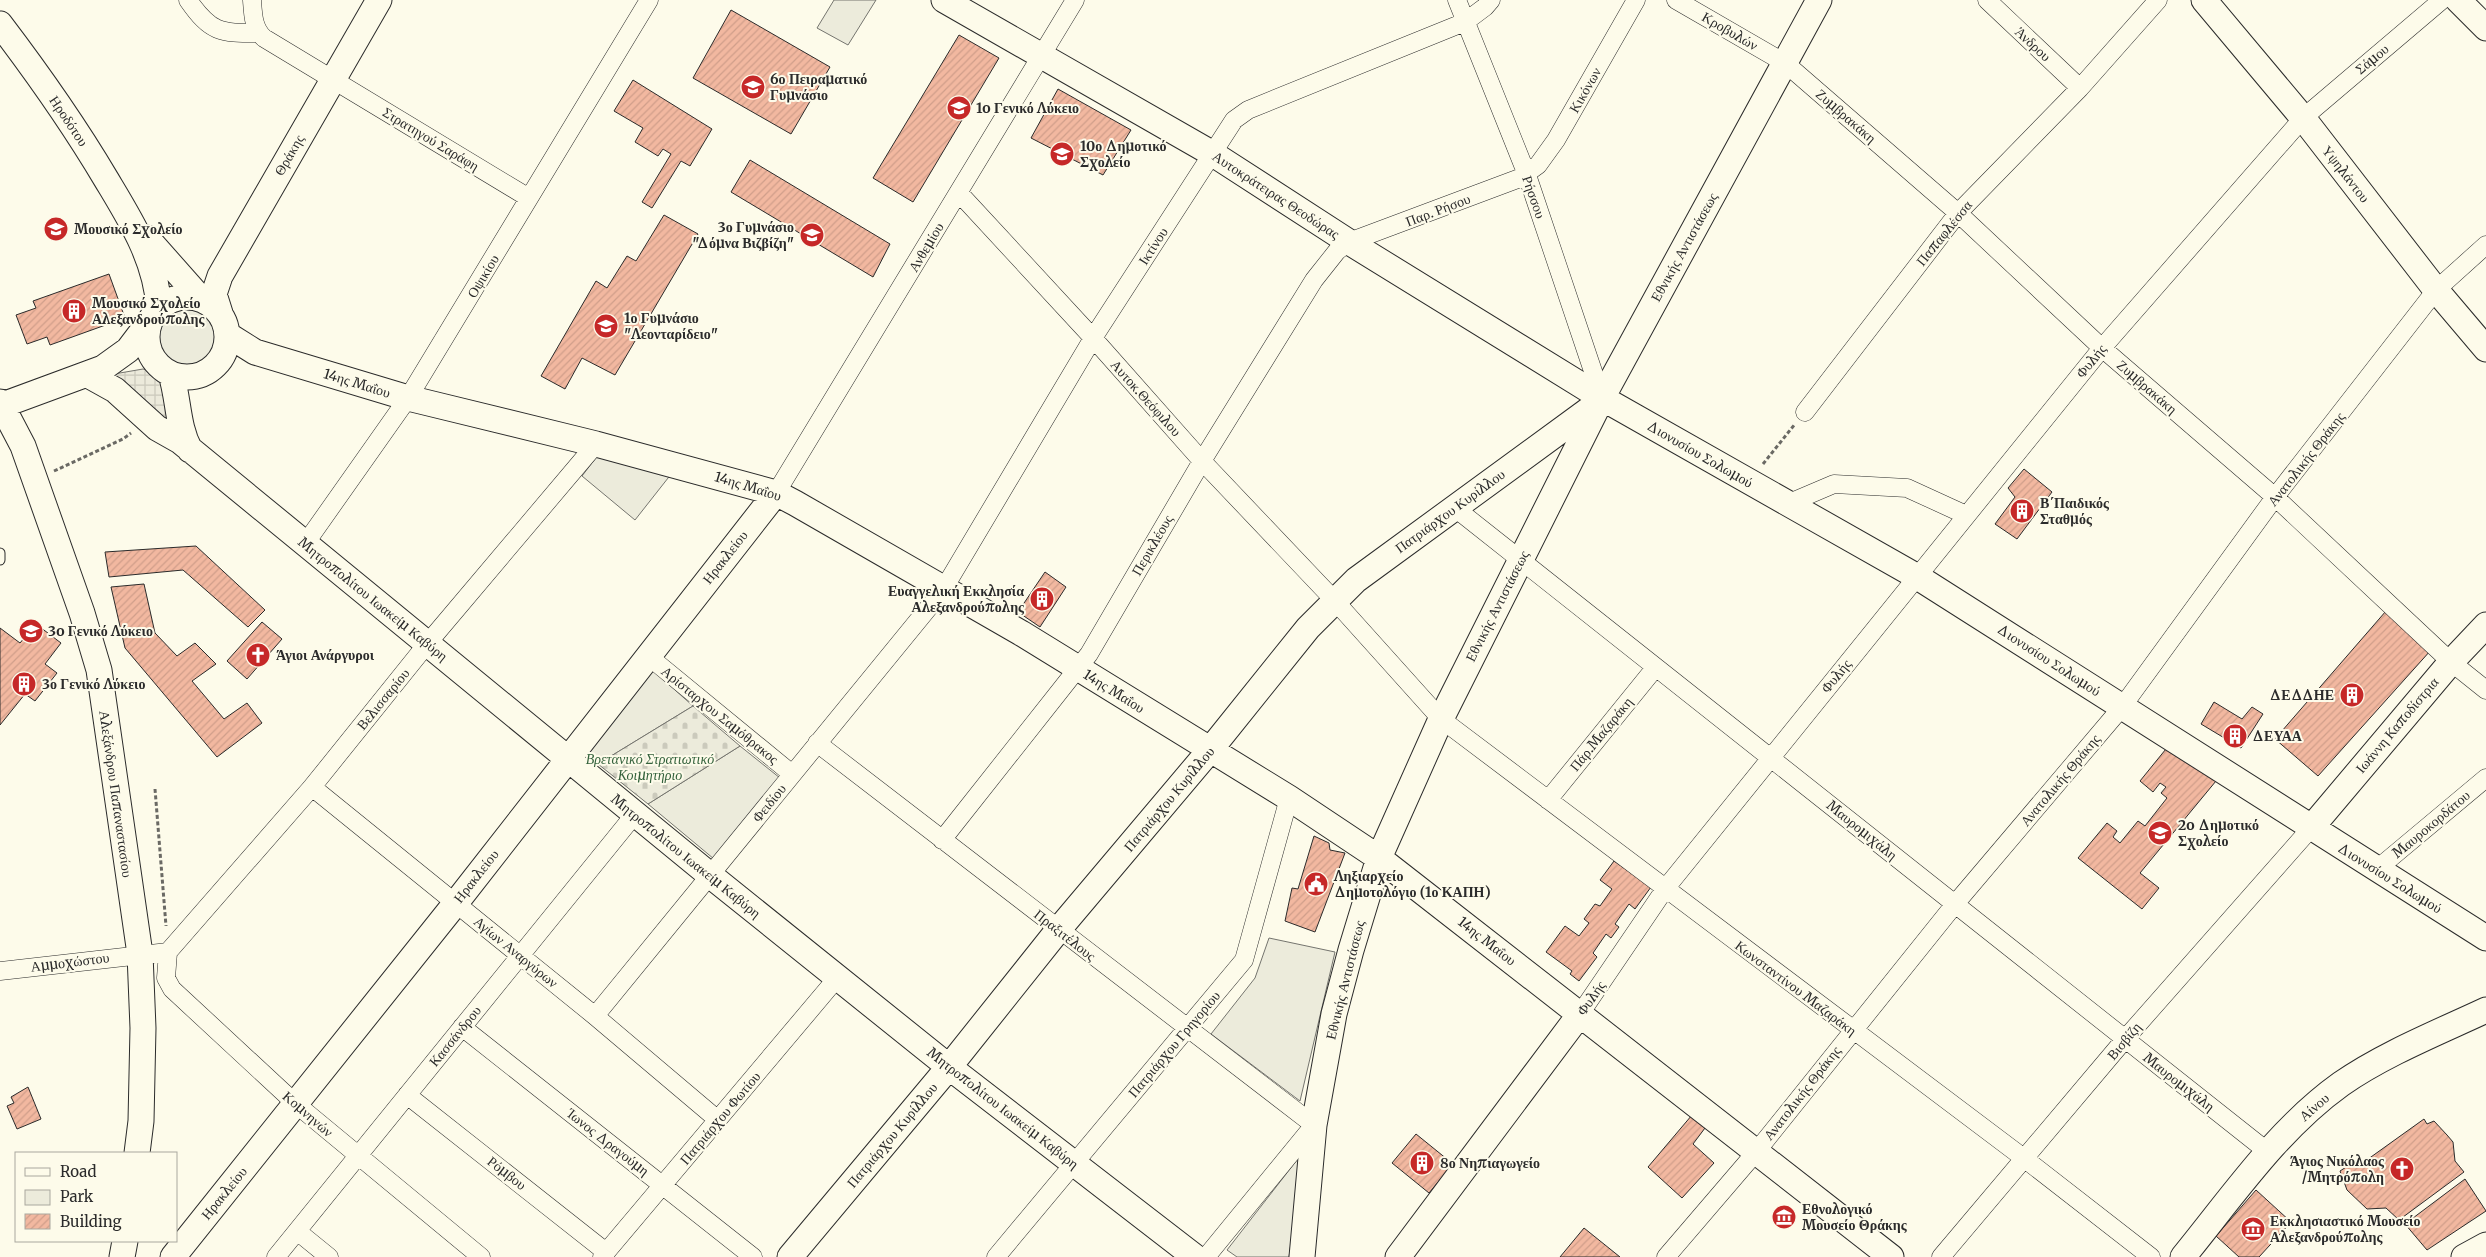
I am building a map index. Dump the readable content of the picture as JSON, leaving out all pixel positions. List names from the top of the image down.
{
  "streets": {
    "street": [
      "Κροβυλών",
      "Άνδρου",
      "Σάμου",
      "Κικόνων",
      "Ζυμβρακάκη",
      "Ηροδότου",
      "Στρατηγού Σαράφη",
      "Θράκης",
      "Υψηλάντου",
      "Αυτοκράτειρας Θεοδώρας",
      "Ρήσσου",
      "Παρ. Ρήσου",
      "Παπαφλέσσα",
      "Ικτίνου",
      "Ανθεμίου",
      "Εθνικής Αντιστάσεως",
      "Οψικίου",
      "Φυλής",
      "14ης Μαΐου",
      "Αυτοκ.Θεόφιλου",
      "Διονυσίου Σολωμού",
      "Ανατολικής Θράκης",
      "Πατριάρχου Κυρίλλου",
      "Περικλέους",
      "Ηρακλείου",
      "Μητροπολίτου Ιωακείμ Καβύρη",
      "Βελισσαρίου",
      "Αρίσταρχου Σαμόθρακος",
      "Ιωάννη Καποδίστρια",
      "Πάρ.Μαζαράκη",
      "Αλεξάνδρου Παπαναστασίου",
      "Φειδίου",
      "Μαυροκορδάτου",
      "Μαυρομιχάλη",
      "Πραξιτέλους",
      "Αγίων Αναργύρων",
      "Αμμοχώστου",
      "Κωνσταντίνου Μαζαράκη",
      "Κασσάνδρου",
      "Βισβίζη",
      "Πατριάρχου Γρηγορίου",
      "Αίνου",
      "Κομνηνών",
      "Πατριάρχου Φωτίου",
      "Ίωνος Δραγούμη",
      "Ρόμβου"
    ]
  },
  "crossings": [
    ["Κροβυλών", "Ζυμβρακάκη"],
    ["Κροβυλών", "Εθνικής Αντιστάσεως"],
    ["Άνδρου", "Παπαφλέσσα"],
    ["Σάμου", "Υψηλάντου"],
    ["Σάμου", "Φυλής"],
    ["Κικόνων", "Ρήσσου"],
    ["Κικόνων", "Παρ. Ρήσου"],
    ["Ζυμβρακάκη", "Παπαφλέσσα"],
    ["Ζυμβρακάκη", "Εθνικής Αντιστάσεως"],
    ["Ζυμβρακάκη", "Φυλής"],
    ["Ζυμβρακάκη", "Ανατολικής Θράκης"],
    ["Ζυμβρακάκη", "Ιωάννη Καποδίστρια"],
    ["Ηροδότου", "Θράκης"],
    ["Ηροδότου", "14ης Μαΐου"],
    ["Στρατηγού Σαράφη", "Θράκης"],
    ["Στρατηγού Σαράφη", "Οψικίου"],
    ["Θράκης", "14ης Μαΐου"],
    ["Υψηλάντου", "Φυλής"],
    ["Υψηλάντου", "Ανατολικής Θράκης"],
    ["Αυτοκράτειρας Θεοδώρας", "Ρήσσου"],
    ["Αυτοκράτειρας Θεοδώρας", "Παρ. Ρήσου"],
    ["Αυτοκράτειρας Θεοδώρας", "Ικτίνου"],
    ["Αυτοκράτειρας Θεοδώρας", "Ανθεμίου"],
    ["Αυτοκράτειρας Θεοδώρας", "Εθνικής Αντιστάσεως"],
    ["Αυτοκράτειρας Θεοδώρας", "Διονυσίου Σολωμού"],
    ["Αυτοκράτειρας Θεοδώρας", "Πατριάρχου Κυρίλλου"],
    ["Αυτοκράτειρας Θεοδώρας", "Περικλέους"],
    ["Ρήσσου", "Παρ. Ρήσου"],
    ["Ρήσσου", "Ικτίνου"],
    ["Ρήσσου", "Εθνικής Αντιστάσεως"],
    ["Ρήσσου", "Διονυσίου Σολωμού"],
    ["Ρήσσου", "Πατριάρχου Κυρίλλου"],
    ["Παρ. Ρήσου", "Περικλέους"],
    ["Ικτίνου", "14ης Μαΐου"],
    ["Ικτίνου", "Αυτοκ.Θεόφιλου"],
    ["Ικτίνου", "Φειδίου"],
    ["Ανθεμίου", "14ης Μαΐου"],
    ["Ανθεμίου", "Αυτοκ.Θεόφιλου"],
    ["Ανθεμίου", "Ηρακλείου"],
    ["Εθνικής Αντιστάσεως", "14ης Μαΐου"],
    ["Εθνικής Αντιστάσεως", "Αυτοκ.Θεόφιλου"],
    ["Εθνικής Αντιστάσεως", "Διονυσίου Σολωμού"],
    ["Εθνικής Αντιστάσεως", "Πατριάρχου Κυρίλλου"],
    ["Εθνικής Αντιστάσεως", "Μαυρομιχάλη"],
    ["Εθνικής Αντιστάσεως", "Πραξιτέλους"],
    ["Εθνικής Αντιστάσεως", "Κωνσταντίνου Μαζαράκη"],
    ["Οψικίου", "14ης Μαΐου"],
    ["Οψικίου", "Μητροπολίτου Ιωακείμ Καβύρη"],
    ["Φυλής", "14ης Μαΐου"],
    ["Φυλής", "Διονυσίου Σολωμού"],
    ["Φυλής", "Μαυρομιχάλη"],
    ["Φυλής", "Κωνσταντίνου Μαζαράκη"],
    ["14ης Μαΐου", "Ανατολικής Θράκης"],
    ["14ης Μαΐου", "Πατριάρχου Κυρίλλου"],
    ["14ης Μαΐου", "Περικλέους"],
    ["14ης Μαΐου", "Ηρακλείου"],
    ["14ης Μαΐου", "Βελισσαρίου"],
    ["14ης Μαΐου", "Φειδίου"],
    ["14ης Μαΐου", "Πατριάρχου Γρηγορίου"],
    ["Αυτοκ.Θεόφιλου", "Πατριάρχου Κυρίλλου"],
    ["Αυτοκ.Θεόφιλου", "Περικλέους"],
    ["Αυτοκ.Θεόφιλου", "Κωνσταντίνου Μαζαράκη"],
    ["Διονυσίου Σολωμού", "Ανατολικής Θράκης"],
    ["Διονυσίου Σολωμού", "Πατριάρχου Κυρίλλου"],
    ["Διονυσίου Σολωμού", "Ιωάννη Καποδίστρια"],
    ["Διονυσίου Σολωμού", "Μαυροκορδάτου"],
    ["Διονυσίου Σολωμού", "Βισβίζη"],
    ["Ανατολικής Θράκης", "Μαυρομιχάλη"],
    ["Ανατολικής Θράκης", "Κωνσταντίνου Μαζαράκη"],
    ["Πατριάρχου Κυρίλλου", "Μητροπολίτου Ιωακείμ Καβύρη"],
    ["Πατριάρχου Κυρίλλου", "Μαυρομιχάλη"],
    ["Πατριάρχου Κυρίλλου", "Πραξιτέλους"],
    ["Περικλέους", "Πραξιτέλους"],
    ["Ηρακλείου", "Μητροπολίτου Ιωακείμ Καβύρη"],
    ["Ηρακλείου", "Αρίσταρχου Σαμόθρακος"],
    ["Ηρακλείου", "Αγίων Αναργύρων"],
    ["Ηρακλείου", "Κομνηνών"],
    ["Μητροπολίτου Ιωακείμ Καβύρη", "Βελισσαρίου"],
    ["Μητροπολίτου Ιωακείμ Καβύρη", "Φειδίου"],
    ["Μητροπολίτου Ιωακείμ Καβύρη", "Κασσάνδρου"],
    ["Μητροπολίτου Ιωακείμ Καβύρη", "Πατριάρχου Γρηγορίου"],
    ["Μητροπολίτου Ιωακείμ Καβύρη", "Πατριάρχου Φωτίου"],
    ["Βελισσαρίου", "Αλεξάνδρου Παπαναστασίου"],
    ["Βελισσαρίου", "Αγίων Αναργύρων"],
    ["Βελισσαρίου", "Αμμοχώστου"],
    ["Βελισσαρίου", "Κομνηνών"],
    ["Αρίσταρχου Σαμόθρακος", "Φειδίου"],
    ["Ιωάννη Καποδίστρια", "Βισβίζη"],
    ["Πάρ.Μαζαράκη", "Μαυρομιχάλη"],
    ["Πάρ.Μαζαράκη", "Κωνσταντίνου Μαζαράκη"],
    ["Αλεξάνδρου Παπαναστασίου", "Αμμοχώστου"],
    ["Αλεξάνδρου Παπαναστασίου", "Κομνηνών"],
    ["Φειδίου", "Πραξιτέλους"],
    ["Φειδίου", "Αγίων Αναργύρων"],
    ["Μαυρομιχάλη", "Βισβίζη"],
    ["Μαυρομιχάλη", "Αίνου"],
    ["Πραξιτέλους", "Πατριάρχου Γρηγορίου"],
    ["Αγίων Αναργύρων", "Κασσάνδρου"],
    ["Αγίων Αναργύρων", "Πατριάρχου Φωτίου"],
    ["Αμμοχώστου", "Κομνηνών"],
    ["Κωνσταντίνου Μαζαράκη", "Βισβίζη"],
    ["Κασσάνδρου", "Κομνηνών"],
    ["Κασσάνδρου", "Ίωνος Δραγούμη"],
    ["Κασσάνδρου", "Ρόμβου"],
    ["Πατριάρχου Φωτίου", "Ίωνος Δραγούμη"],
    ["Πατριάρχου Φωτίου", "Ρόμβου"]
  ],
  "parks": ["Βρετανικό Στρατιωτικό Κοιμητήριο"],
  "places": {
    "school or university": [
      "6ο Πειραματικό Γυμνάσιο",
      "1o Γενικό Λύκειο",
      "10ο Δημοτικό Σχολείο",
      "Μουσικό Σχολείο",
      "3ο Γυμνάσιο \"Δόμνα Βιζβίζη\"",
      "1ο Γυμνάσιο \"Λεονταρίδειο\"",
      "3o Γενικό Λύκειο",
      "2o Δημοτικό Σχολείο"
    ],
    "building": [
      "Μουσικό Σχολείο Αλεξανδρούπολης",
      "Β΄Παιδικός Σταθμός",
      "Ευαγγελική Εκκλησία Αλεξανδρούπολης",
      "3ο Γενικό Λύκειο",
      "ΔΕΔΔΗΕ",
      "ΔΕΥΑΑ",
      "8ο Νηπιαγωγείο"
    ],
    "church": ["Άγιοι Ανάργυροι", "Άγιος Νικόλαος /Μητρόπολη"],
    "public building": ["Ληξιαρχείο Δημοτολόγιο (1ο ΚΑΠΗ)"],
    "museum": ["Εθνολογικό Μουσείο Θράκης", "Εκκλησιαστικό Μουσείο Αλεξανδρούπολης"]
  },
  "legend": ["Road", "Park", "Building"]
}
